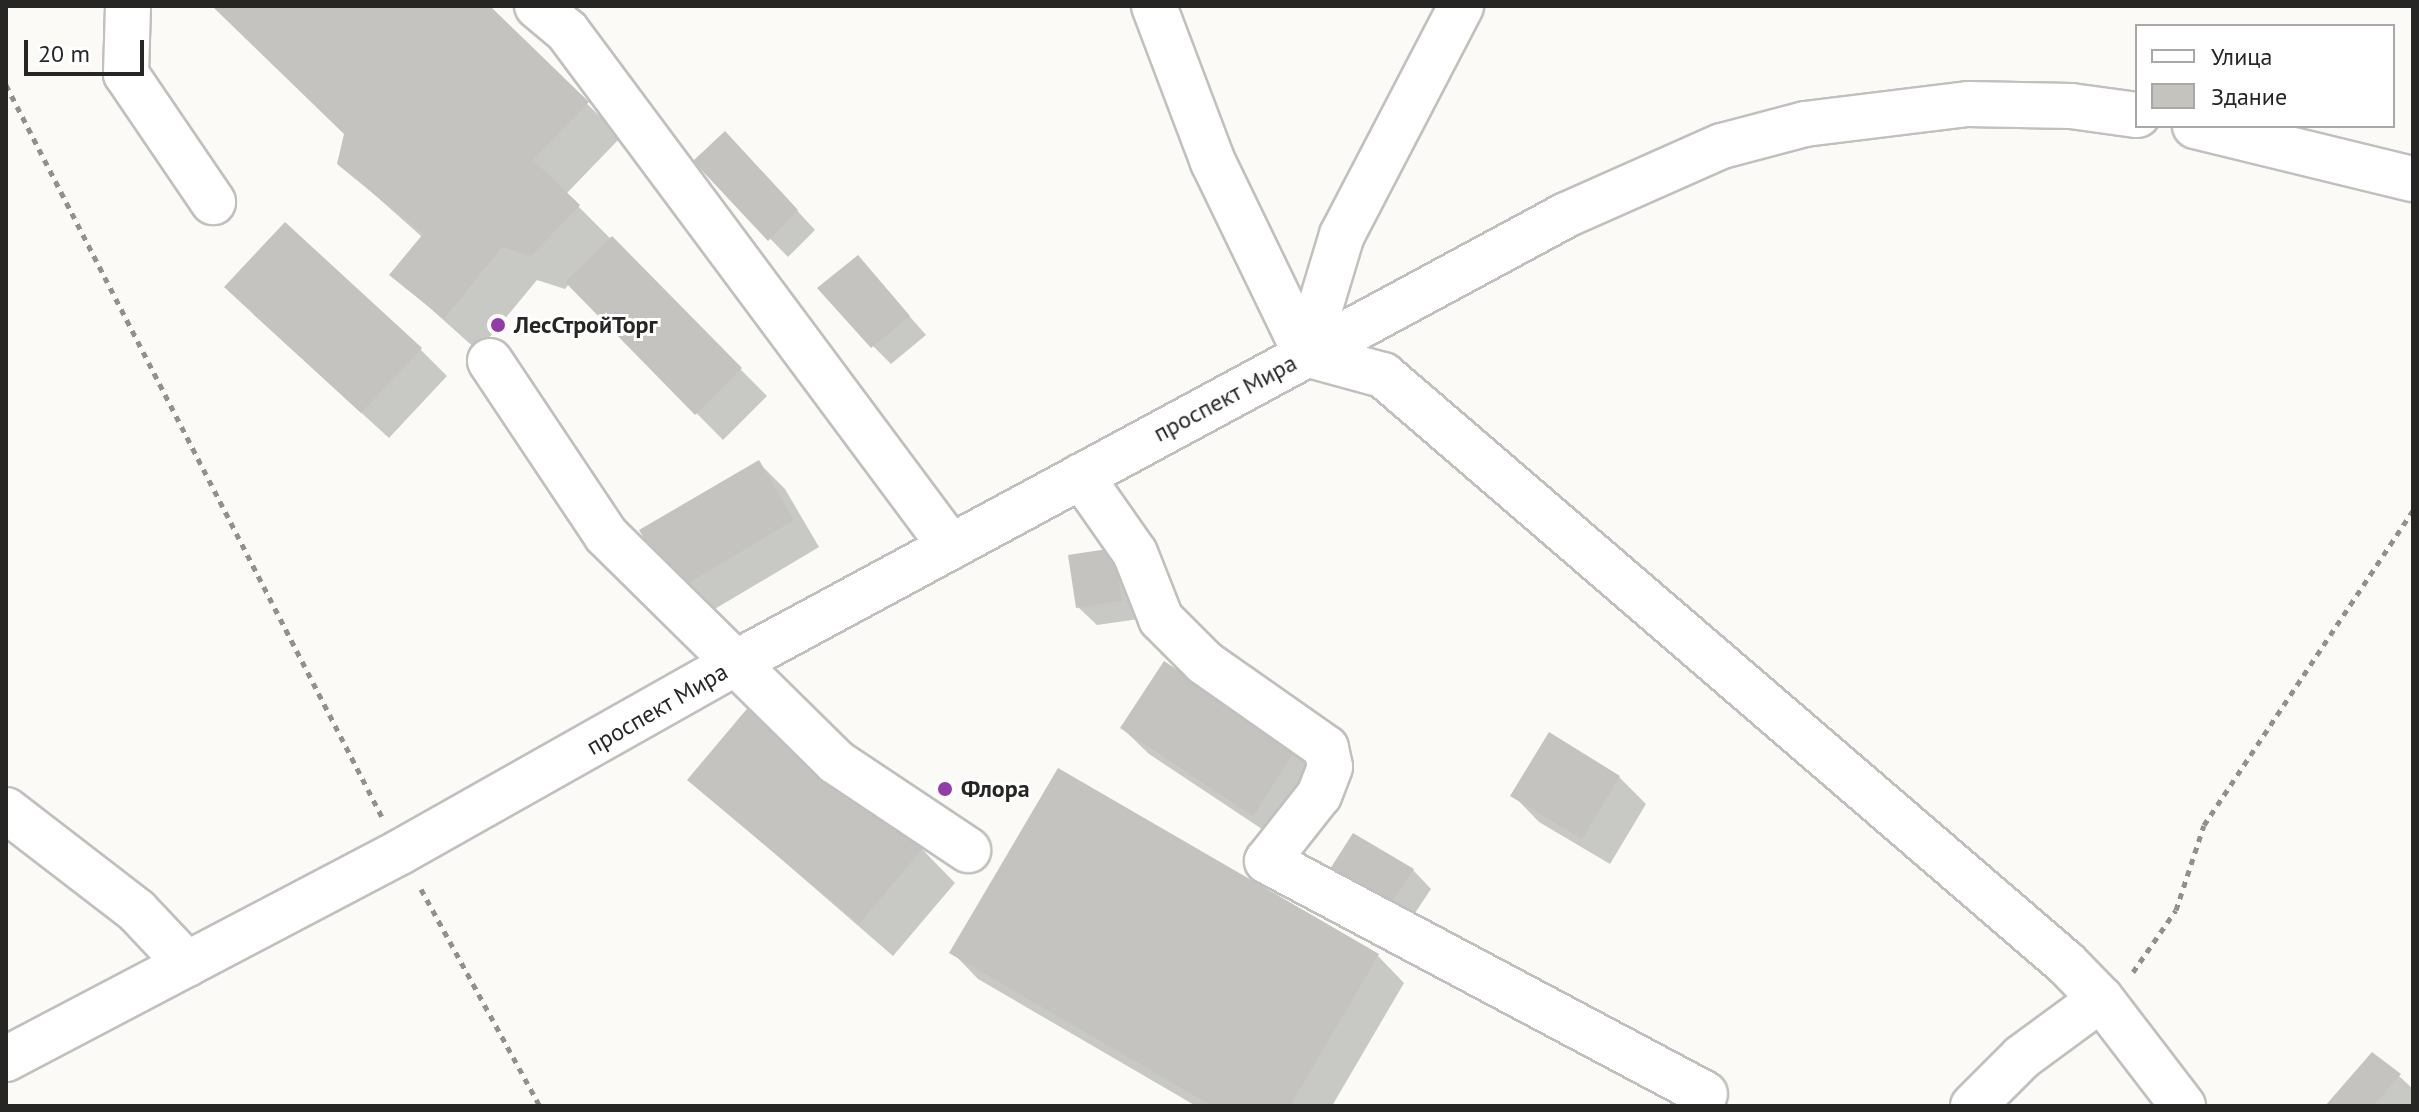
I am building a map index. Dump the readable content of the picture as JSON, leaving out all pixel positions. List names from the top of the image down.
{
  "streets": {
    "street": ["проспект Мира"]
  },
  "places": ["ЛесСтройТорг", "Флора"],
  "legend": ["Улица", "Здание"],
  "scale_bar": "20 m"
}
